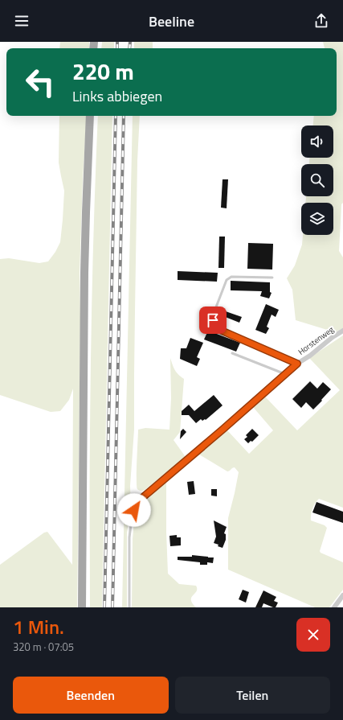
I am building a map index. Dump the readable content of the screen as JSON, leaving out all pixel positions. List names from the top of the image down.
{
  "streets": {
    "street": ["Horstenweg"]
  },
  "page": {
    "header": "Beeline",
    "turn": ["220 m", "Links abbiegen"],
    "heading": ["1 Min.", "320 m · 07:05"],
    "buttons": ["Beenden", "Teilen"]
  }
}
